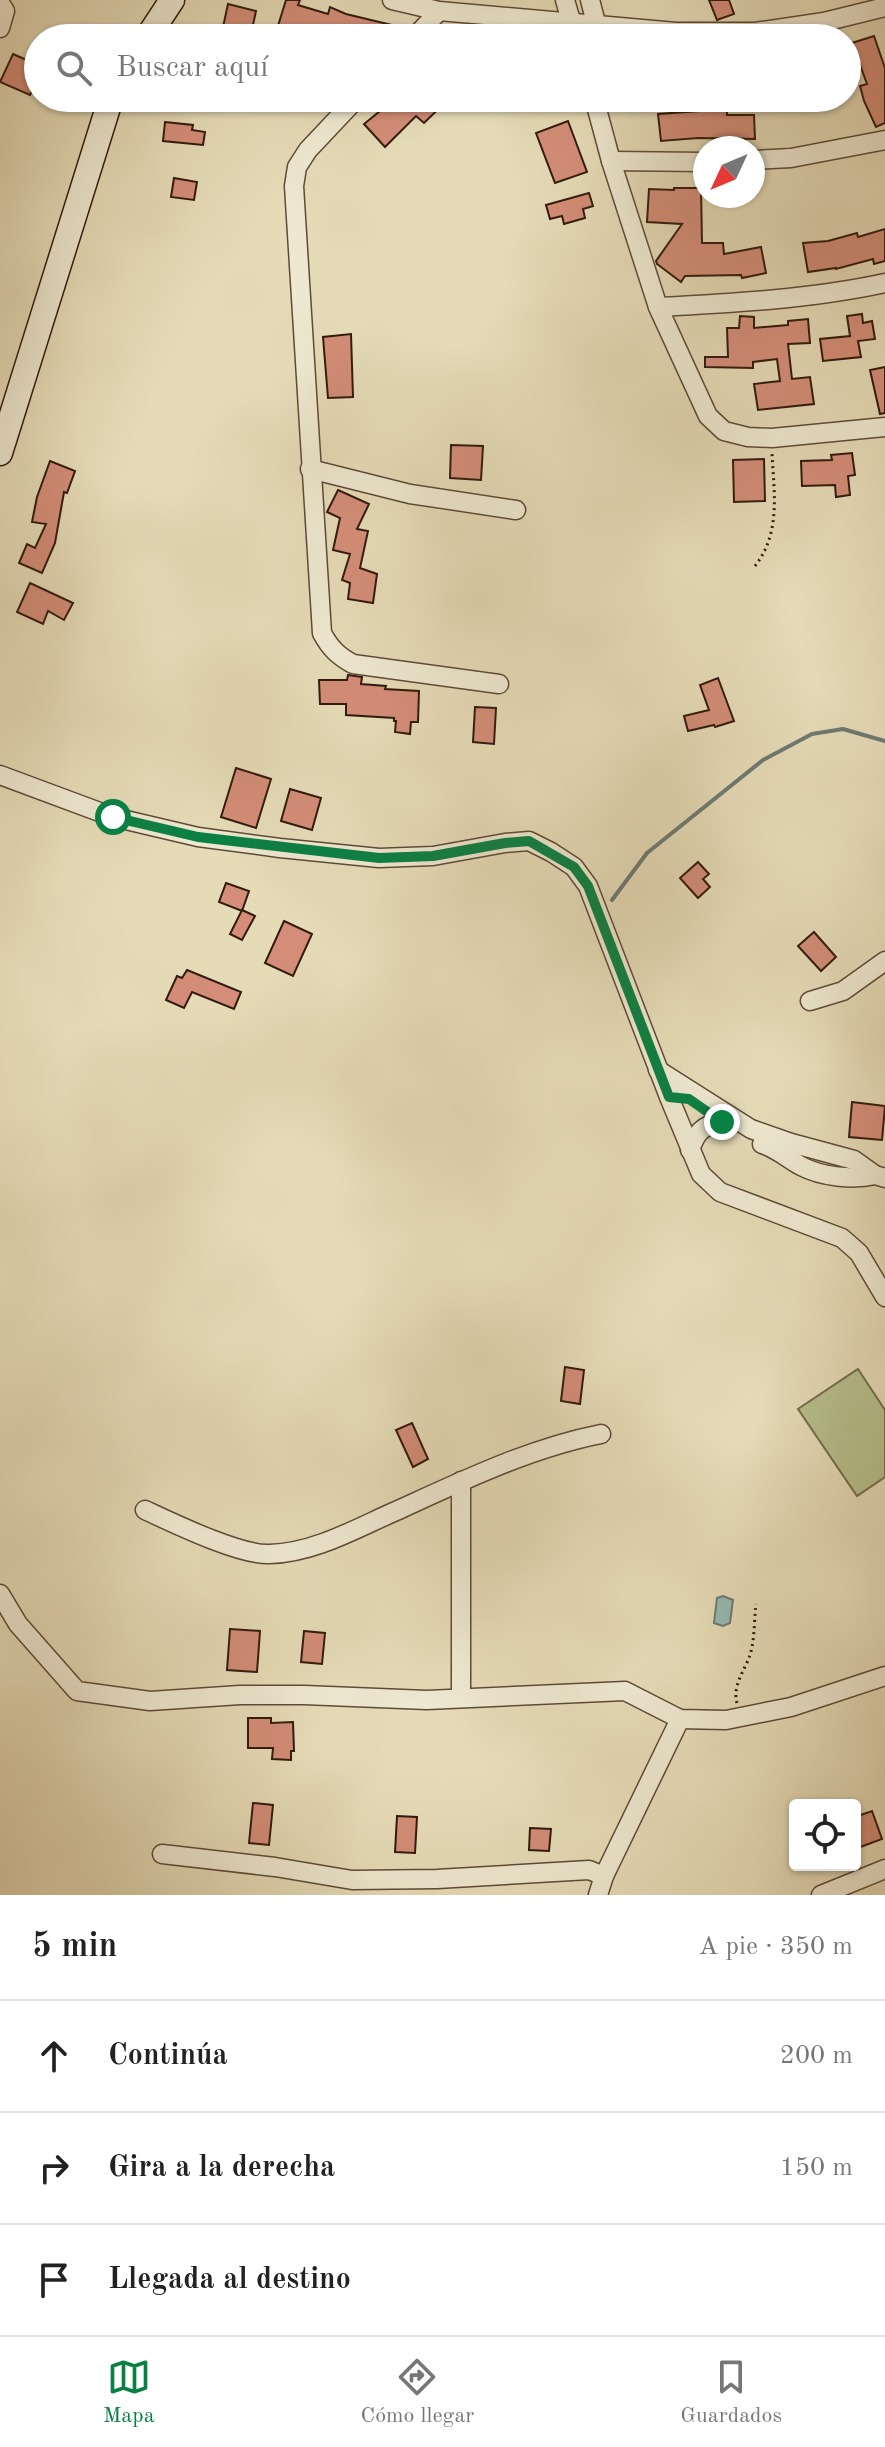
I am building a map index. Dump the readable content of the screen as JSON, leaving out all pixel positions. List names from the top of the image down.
{
  "north": "bottom left",
  "page": {
    "search": "Buscar aquí",
    "heading": ["5 min", "A pie · 350 m"],
    "list": [
      ["Continúa", "200 m"],
      ["Gira a la derecha", "150 m"],
      "Llegada al destino"
    ],
    "nav": ["Mapa", "Cómo llegar", "Guardados"]
  }
}
